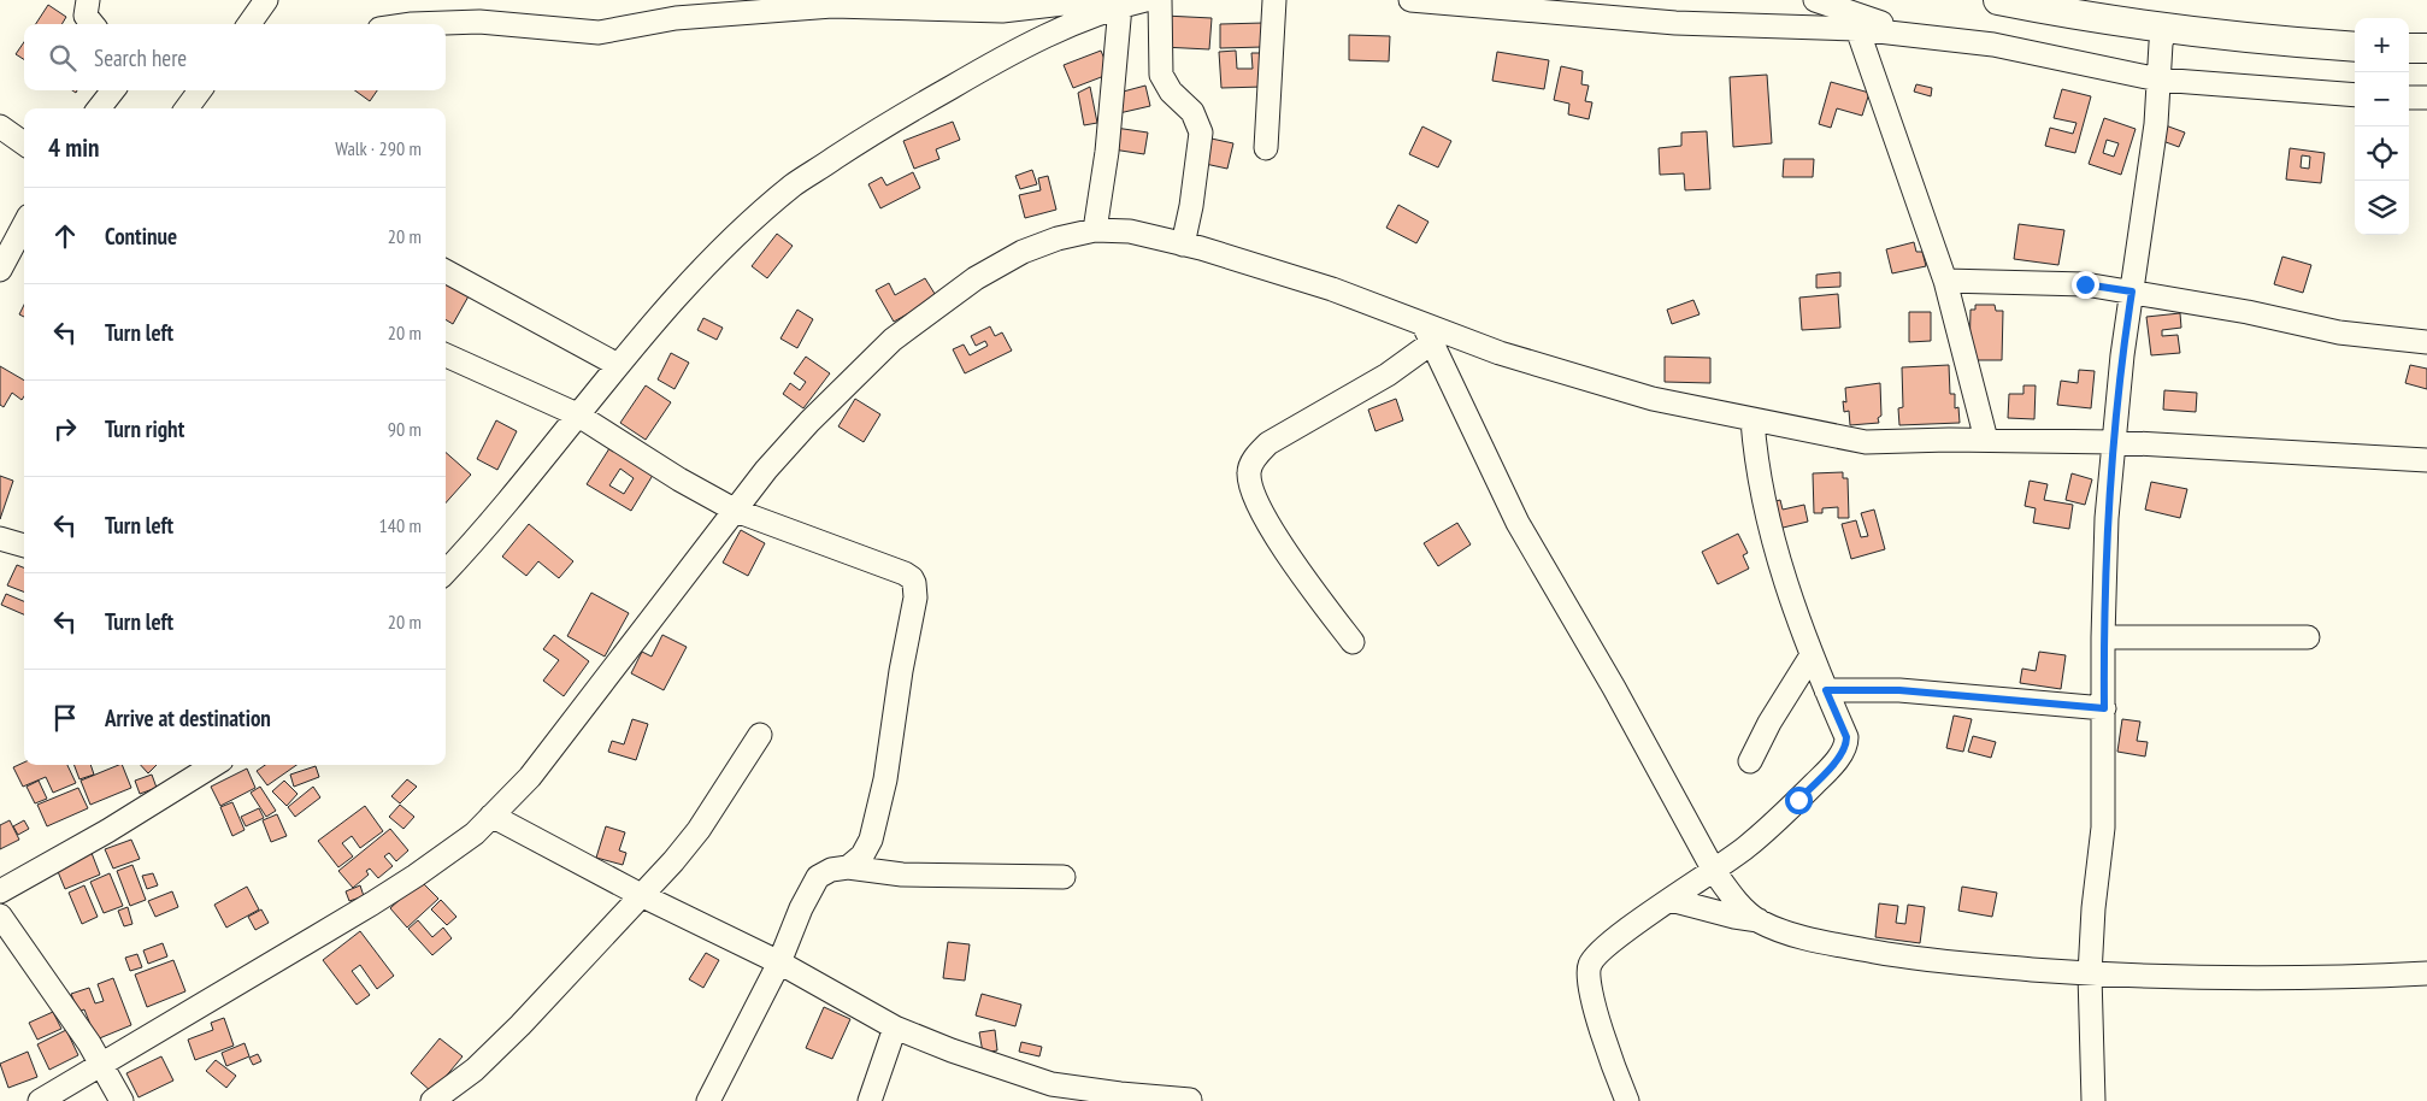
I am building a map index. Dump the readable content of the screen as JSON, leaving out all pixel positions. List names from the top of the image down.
{
  "page": {
    "map_buttons": ["+", "−"],
    "search": "Search here",
    "heading": ["4 min", "Walk · 290 m"],
    "list": [
      ["Continue", "20 m"],
      ["Turn left", "20 m"],
      ["Turn right", "90 m"],
      ["Turn left", "140 m"],
      ["Turn left", "20 m"],
      "Arrive at destination"
    ]
  }
}
